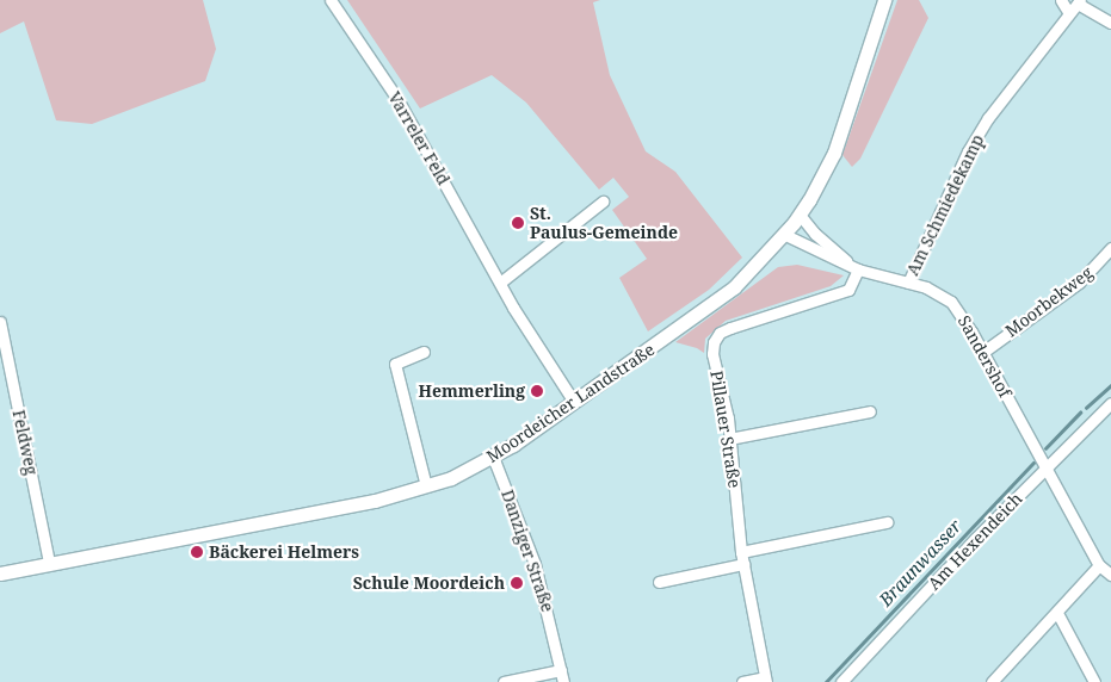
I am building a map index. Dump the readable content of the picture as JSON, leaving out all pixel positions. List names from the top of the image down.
{
  "streets": {
    "main road": ["Moordeicher Landstraße"],
    "street": [
      "Varreler Feld",
      "Am Schmiedekamp",
      "Moorbekweg",
      "Sandershof",
      "Pillauer Straße",
      "Feldweg",
      "Am Hexendeich",
      "Danziger Straße"
    ]
  },
  "crossings": [
    ["Varreler Feld", "Moordeicher Landstraße"],
    ["Am Schmiedekamp", "Sandershof"],
    ["Moorbekweg", "Sandershof"],
    ["Sandershof", "Moordeicher Landstraße"],
    ["Sandershof", "Pillauer Straße"],
    ["Sandershof", "Am Hexendeich"],
    ["Moordeicher Landstraße", "Feldweg"],
    ["Moordeicher Landstraße", "Danziger Straße"]
  ],
  "water": ["Braunwasser"],
  "places": [
    "St. Paulus-Gemeinde",
    "Hemmerling",
    "Bäckerei Helmers",
    "Schule Moordeich"
  ]
}
